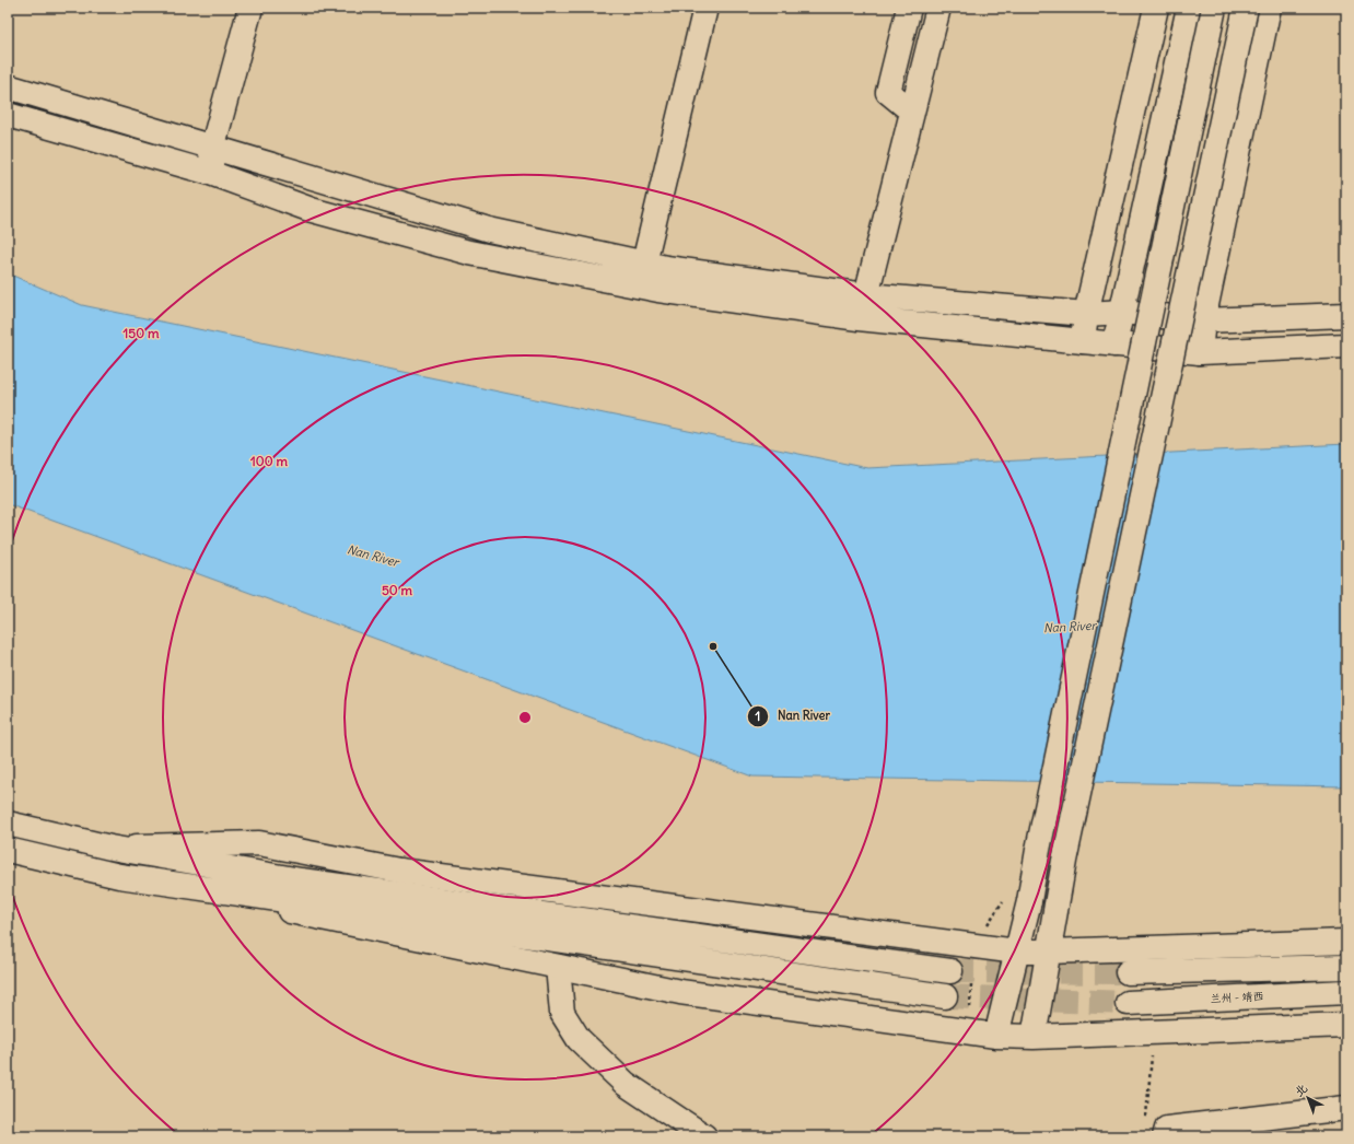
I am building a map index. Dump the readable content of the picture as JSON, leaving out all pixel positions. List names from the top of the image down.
{
  "streets": {
    "main road": ["兰州 - 靖西"]
  },
  "water": ["Nan River"],
  "places": ["Nan River"],
  "north": "top left",
  "rings": ["150 m", "100 m", "50 m"]
}
